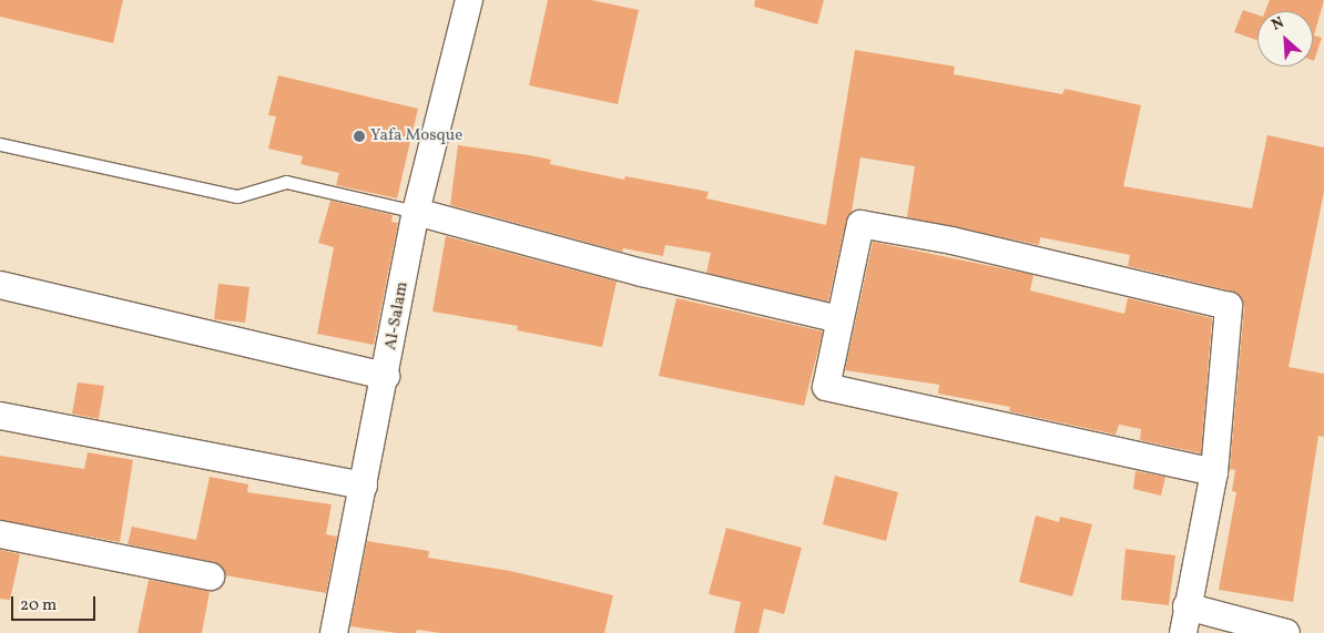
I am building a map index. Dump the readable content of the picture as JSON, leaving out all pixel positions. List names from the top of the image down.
{
  "streets": {
    "street": ["Al-Salam"]
  },
  "places": ["Yafa Mosque"],
  "scale_bar": "20 m",
  "north": "top left"
}
